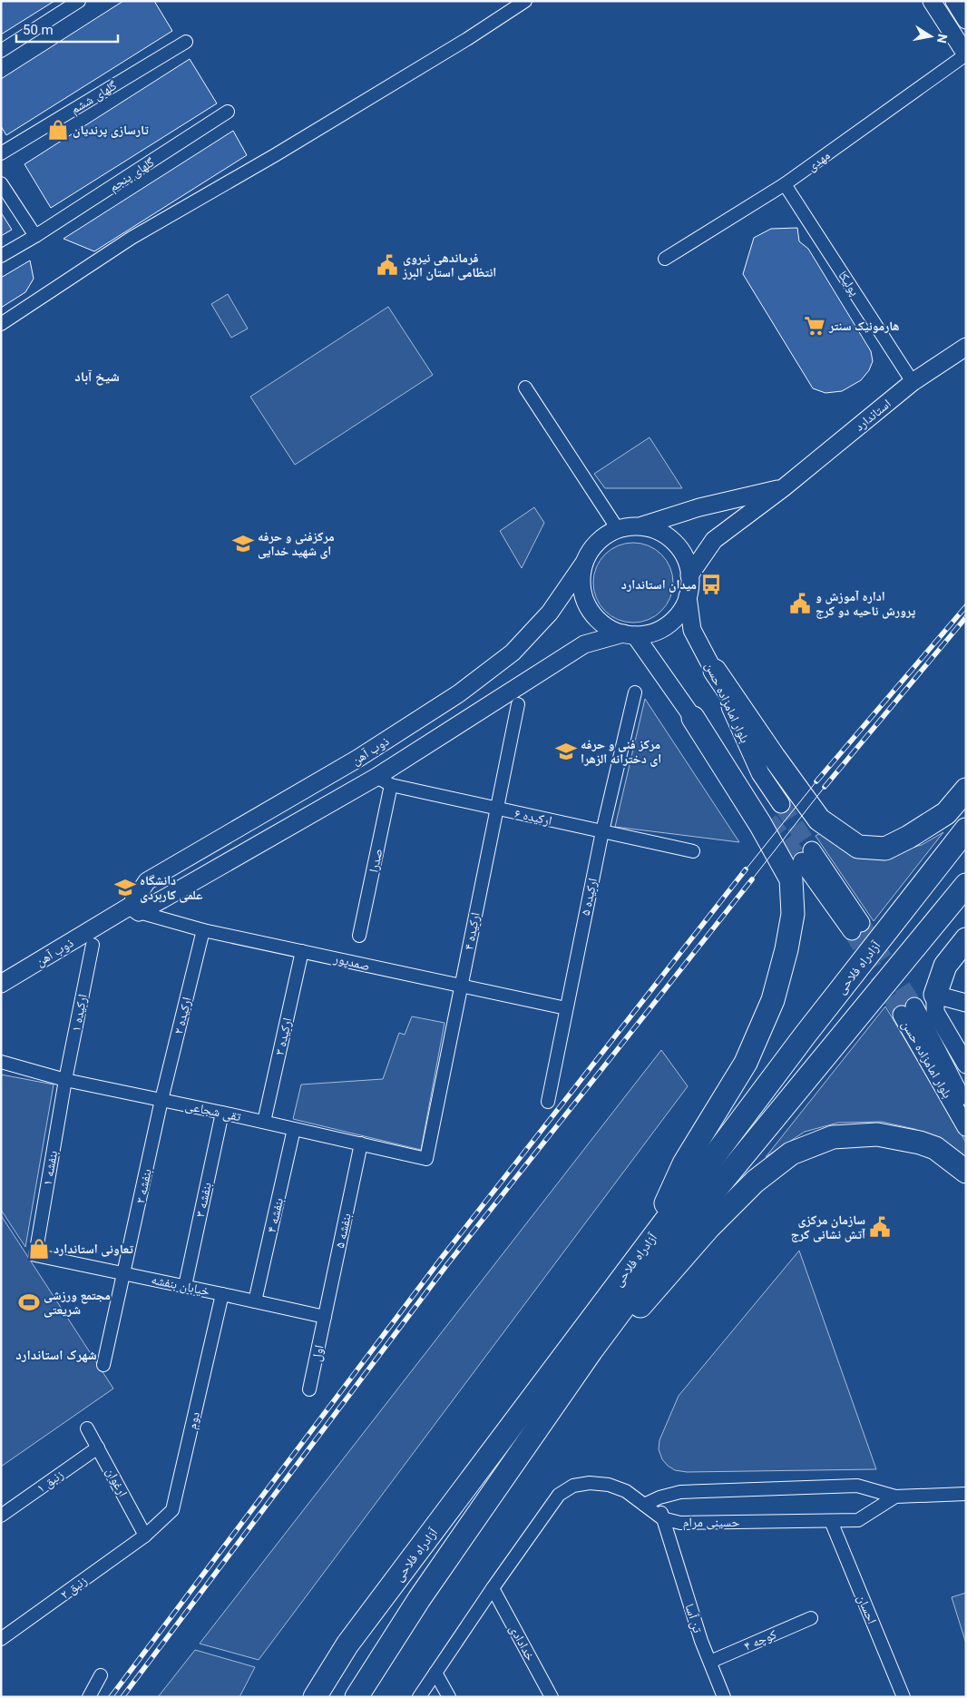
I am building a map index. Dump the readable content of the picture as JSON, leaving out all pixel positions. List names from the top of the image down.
{
  "streets": {
    "highway": ["آزادراه فلاحی"],
    "main road": ["استاندارد", "بلوار امامزاده حسن", "ذوب آهن"],
    "street": [
      "گلهای ششم",
      "مهدی",
      "گلهای پنجم",
      "پولیکا",
      "ارکیده ۶",
      "صدرا",
      "ارکیده ۵",
      "ارکیده ۴",
      "صمدپور",
      "ارکیده ۱",
      "ارکیده ۲",
      "ارکیده ۳",
      "تقی شجاعی",
      "بنفشه ۱",
      "بنفشه ۲",
      "بنفشه ۳",
      "بنفشه ۴",
      "بنفشه ۵",
      "خیابان بنفشه",
      "اول",
      "دوم",
      "زنبق ۱",
      "ارغوان",
      "حسینی مرام",
      "زنبق ۲",
      "احسان",
      "تن آسا",
      "کوچه ۴",
      "خدادادی"
    ]
  },
  "crossings": [
    ["مهدی", "پولیکا"],
    ["پولیکا", "استاندارد"],
    ["استاندارد", "بلوار امامزاده حسن"],
    ["استاندارد", "ذوب آهن"],
    ["بلوار امامزاده حسن", "ذوب آهن"],
    ["ذوب آهن", "ارکیده ۶"],
    ["ذوب آهن", "صدرا"],
    ["ذوب آهن", "صمدپور"],
    ["ارکیده ۶", "صدرا"],
    ["ارکیده ۶", "ارکیده ۵"],
    ["ارکیده ۶", "ارکیده ۴"],
    ["ارکیده ۵", "صمدپور"],
    ["ارکیده ۴", "صمدپور"],
    ["ارکیده ۴", "تقی شجاعی"],
    ["صمدپور", "ارکیده ۲"],
    ["صمدپور", "ارکیده ۳"],
    ["ارکیده ۱", "تقی شجاعی"],
    ["ارکیده ۱", "بنفشه ۱"],
    ["ارکیده ۲", "تقی شجاعی"],
    ["ارکیده ۲", "بنفشه ۲"],
    ["ارکیده ۳", "تقی شجاعی"],
    ["تقی شجاعی", "بنفشه ۱"],
    ["تقی شجاعی", "بنفشه ۲"],
    ["تقی شجاعی", "بنفشه ۳"],
    ["تقی شجاعی", "بنفشه ۴"],
    ["تقی شجاعی", "بنفشه ۵"],
    ["بنفشه ۱", "خیابان بنفشه"],
    ["بنفشه ۲", "خیابان بنفشه"],
    ["بنفشه ۳", "خیابان بنفشه"],
    ["بنفشه ۴", "خیابان بنفشه"],
    ["بنفشه ۵", "خیابان بنفشه"],
    ["بنفشه ۵", "اول"],
    ["خیابان بنفشه", "اول"],
    ["خیابان بنفشه", "دوم"],
    ["دوم", "ارغوان"],
    ["دوم", "زنبق ۲"],
    ["زنبق ۱", "ارغوان"],
    ["ارغوان", "زنبق ۲"],
    ["حسینی مرام", "احسان"],
    ["حسینی مرام", "تن آسا"],
    ["تن آسا", "کوچه ۴"]
  ],
  "districts": ["شیخ آباد", "شهرک استاندارد"],
  "places": {
    "shop": ["تارسازی پرندیان", "تعاونی استاندارد"],
    "public building": ["فرماندهی نیروی انتظامی استان البرز", "اداره آموزش و پرورش ناحیه دو کرج", "سازمان مرکزی آتش نشانی کرج"],
    "supermarket": ["هارمونیک سنتر"],
    "school or university": ["مرکزفنی و حرفه ای شهید خدایی", "مرکز فنی و حرفه ای دخترانه الزهرا", "دانشگاه علمی کاربردی"],
    "bus stop": ["میدان استاندارد"],
    "sports": ["مجتمع ورزشی شریعتی"]
  },
  "scale_bar": "50 m",
  "north": "right"
}
